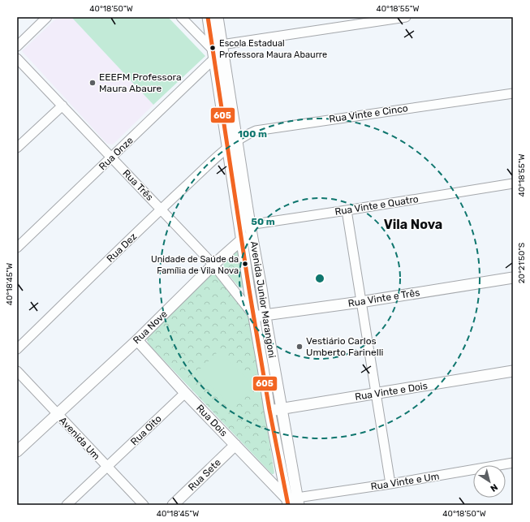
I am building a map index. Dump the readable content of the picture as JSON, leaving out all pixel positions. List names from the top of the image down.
{
  "streets": {
    "street": [
      "Rua Vinte e Cinco",
      "Rua Onze",
      "Rua Três",
      "Rua Vinte e Quatro",
      "Rua Dez",
      "Rua Vinte e Três",
      "Avenida Junior Marangoni",
      "Rua Nove",
      "Rua Vinte e Dois",
      "Rua Dois",
      "Rua Oito",
      "Avenida Um",
      "Rua Sete",
      "Rua Vinte e Um"
    ]
  },
  "crossings": [
    ["Rua Vinte e Cinco", "Rua Dez"],
    ["Rua Vinte e Cinco", "Avenida Junior Marangoni"],
    ["Rua Onze", "Rua Três"],
    ["Rua Onze", "Avenida Junior Marangoni"],
    ["Rua Três", "Rua Dez"],
    ["Rua Três", "Rua Vinte e Três"],
    ["Rua Três", "Avenida Junior Marangoni"],
    ["Rua Três", "Rua Nove"],
    ["Rua Vinte e Quatro", "Avenida Junior Marangoni"],
    ["Rua Dez", "Avenida Junior Marangoni"],
    ["Rua Vinte e Três", "Avenida Junior Marangoni"],
    ["Avenida Junior Marangoni", "Rua Nove"],
    ["Avenida Junior Marangoni", "Rua Vinte e Dois"],
    ["Avenida Junior Marangoni", "Rua Dois"],
    ["Avenida Junior Marangoni", "Rua Vinte e Um"],
    ["Rua Nove", "Rua Dois"],
    ["Rua Nove", "Avenida Um"],
    ["Rua Dois", "Rua Oito"],
    ["Rua Dois", "Rua Sete"],
    ["Rua Dois", "Rua Vinte e Um"],
    ["Rua Oito", "Avenida Um"]
  ],
  "districts": ["Vila Nova"],
  "places": [
    "Escola Estadual Professora Maura Abaurre",
    "EEEFM Professora Maura Abaure",
    "Unidade de Saúde da Família de Vila Nova",
    "Vestiário Carlos Umberto Farinelli"
  ],
  "lines": ["transit line 605"],
  "north": "bottom right",
  "coordinates": [
    "40°18'50\"W",
    "40°18'55\"W",
    "20°21'50\"S",
    "40°18'45\"W"
  ],
  "rings": ["100 m", "50 m"]
}
